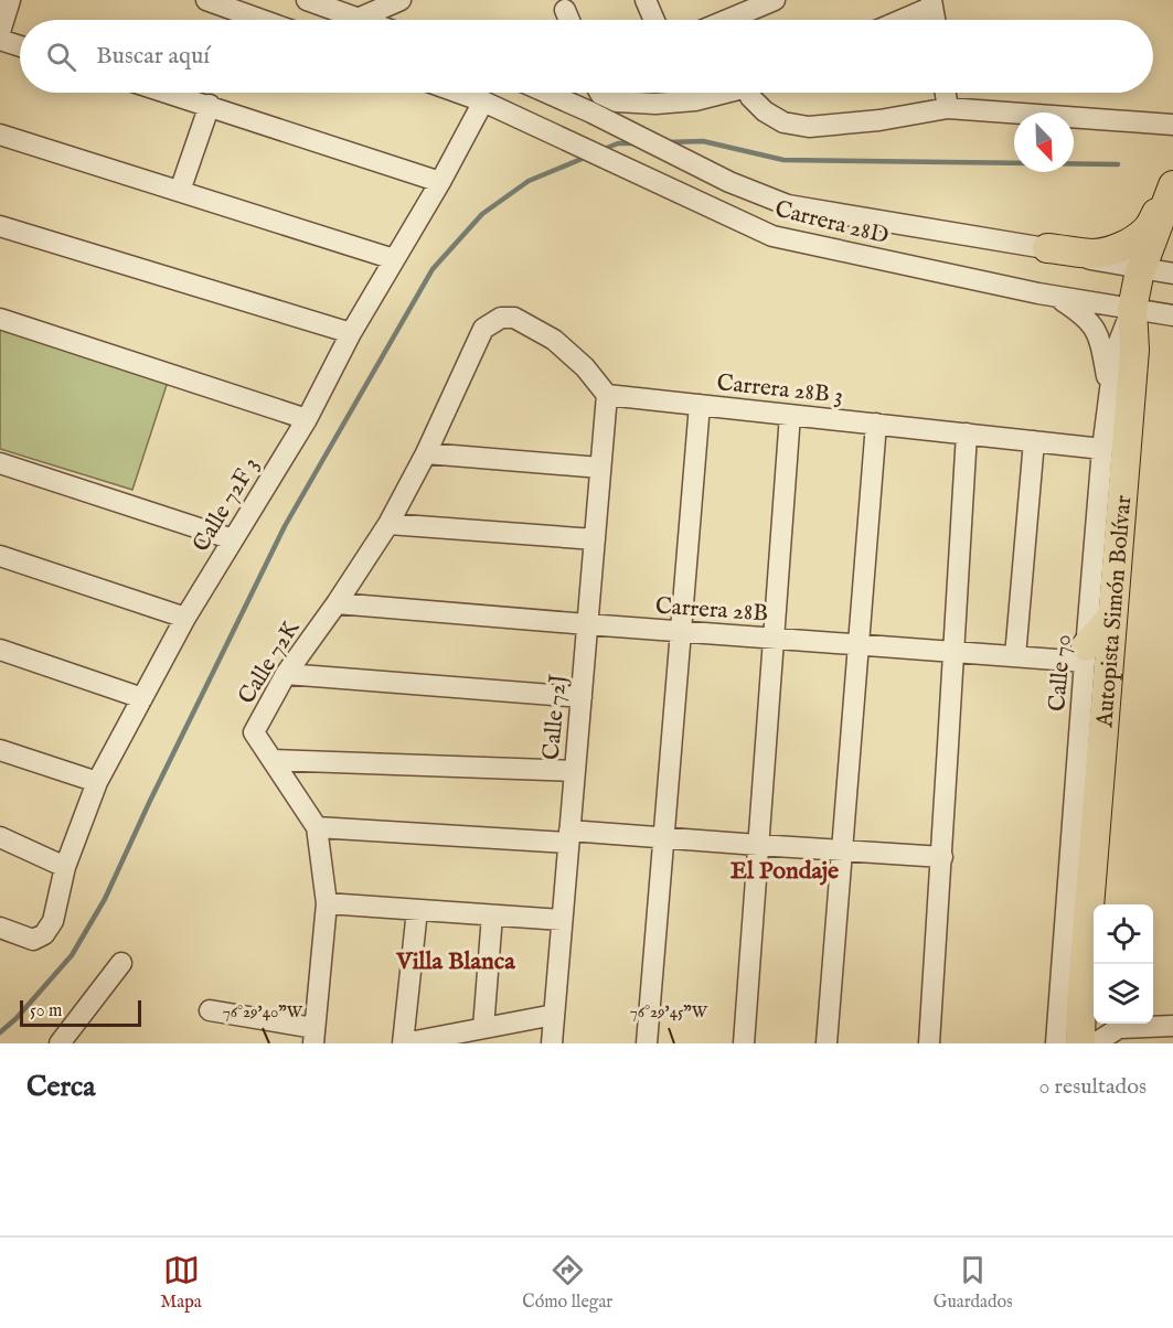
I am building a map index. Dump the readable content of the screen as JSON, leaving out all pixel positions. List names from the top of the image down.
{
  "streets": {
    "highway": ["Autopista Simón Bolívar"],
    "street": [
      "Carrera 28D",
      "Carrera 28B 3",
      "Calle 72F 3",
      "Carrera 28B",
      "Calle 72K",
      "Calle 70",
      "Calle 72J"
    ]
  },
  "crossings": [
    ["Carrera 28D", "Calle 72F 3"],
    ["Carrera 28D", "Autopista Simón Bolívar"],
    ["Carrera 28D", "Calle 70"],
    ["Carrera 28B 3", "Calle 72K"],
    ["Carrera 28B 3", "Calle 70"],
    ["Carrera 28B 3", "Calle 72J"],
    ["Carrera 28B", "Calle 72K"],
    ["Carrera 28B", "Calle 70"],
    ["Carrera 28B", "Calle 72J"],
    ["Autopista Simón Bolívar", "Calle 70"],
    ["Calle 72K", "Calle 72J"]
  ],
  "districts": ["El Pondaje", "Villa Blanca"],
  "scale_bar": "50 m",
  "north": "bottom right",
  "page": {
    "search": "Buscar aquí",
    "scale": "50 m",
    "heading": ["Cerca", "0 resultados"],
    "nav": ["Mapa", "Cómo llegar", "Guardados"]
  },
  "coordinates": ["76°29'40\"W", "76°29'45\"W"]
}
